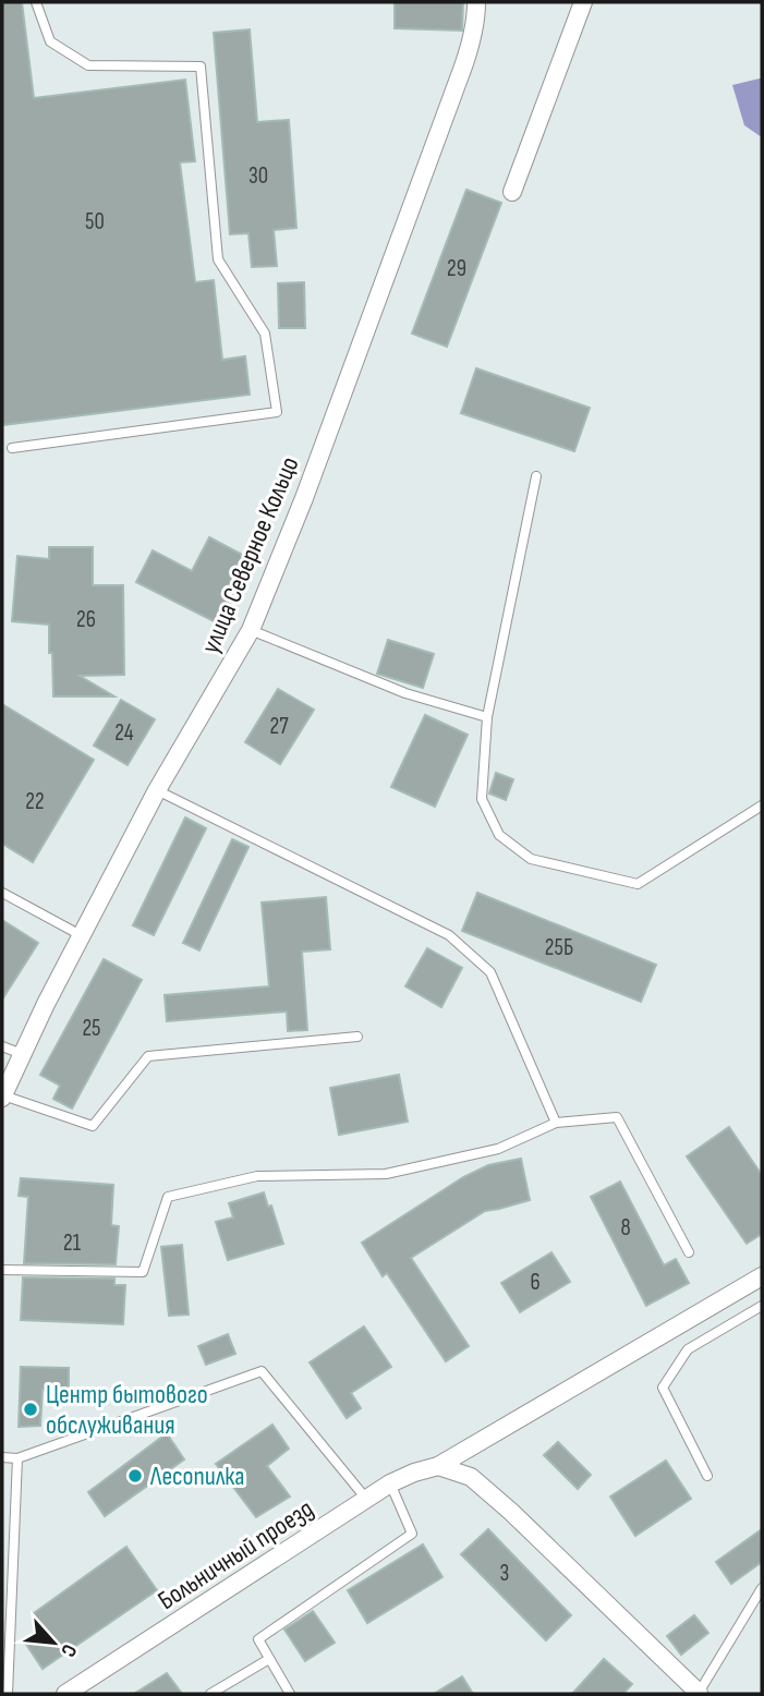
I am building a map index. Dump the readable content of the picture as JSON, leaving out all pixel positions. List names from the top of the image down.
{
  "streets": {
    "street": ["улица Северное Кольцо", "Больничный проезд"]
  },
  "places": ["Центр бытового обслуживания", "Лесопилка"],
  "house_numbers": [
    "30",
    "50",
    "29",
    "26",
    "27",
    "24",
    "22",
    "25Б",
    "25",
    "8",
    "21",
    "6",
    "3"
  ],
  "north": "bottom right"
}
